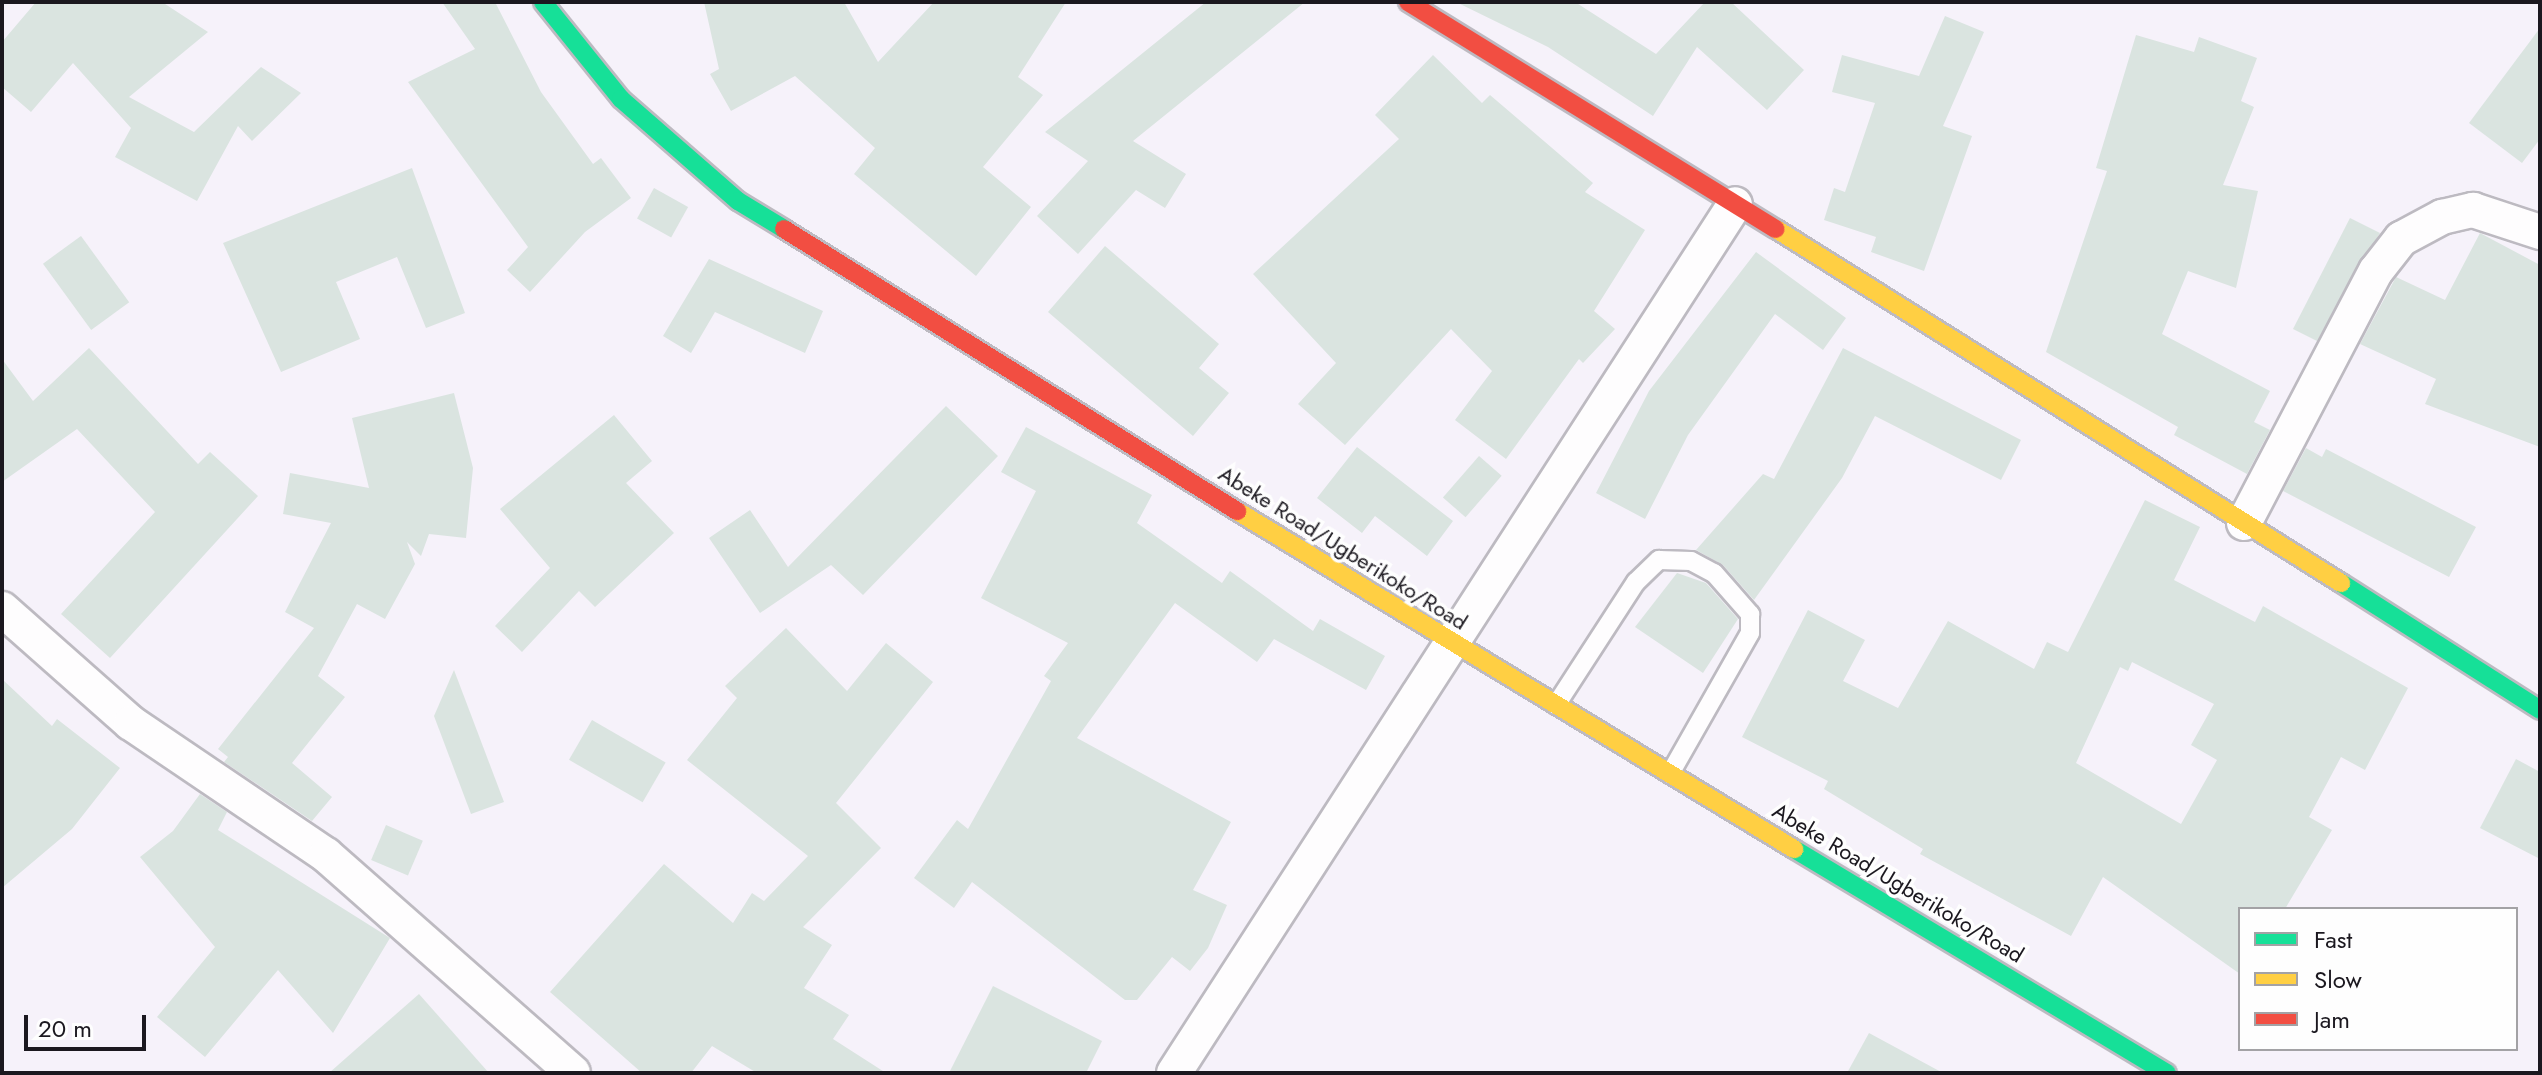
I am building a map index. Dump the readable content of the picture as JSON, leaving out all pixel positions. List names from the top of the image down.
{
  "streets": {
    "street": ["Abeke Road/Ugberikoko/Road"]
  },
  "legend": ["Fast", "Slow", "Jam"],
  "scale_bar": "20 m"
}
